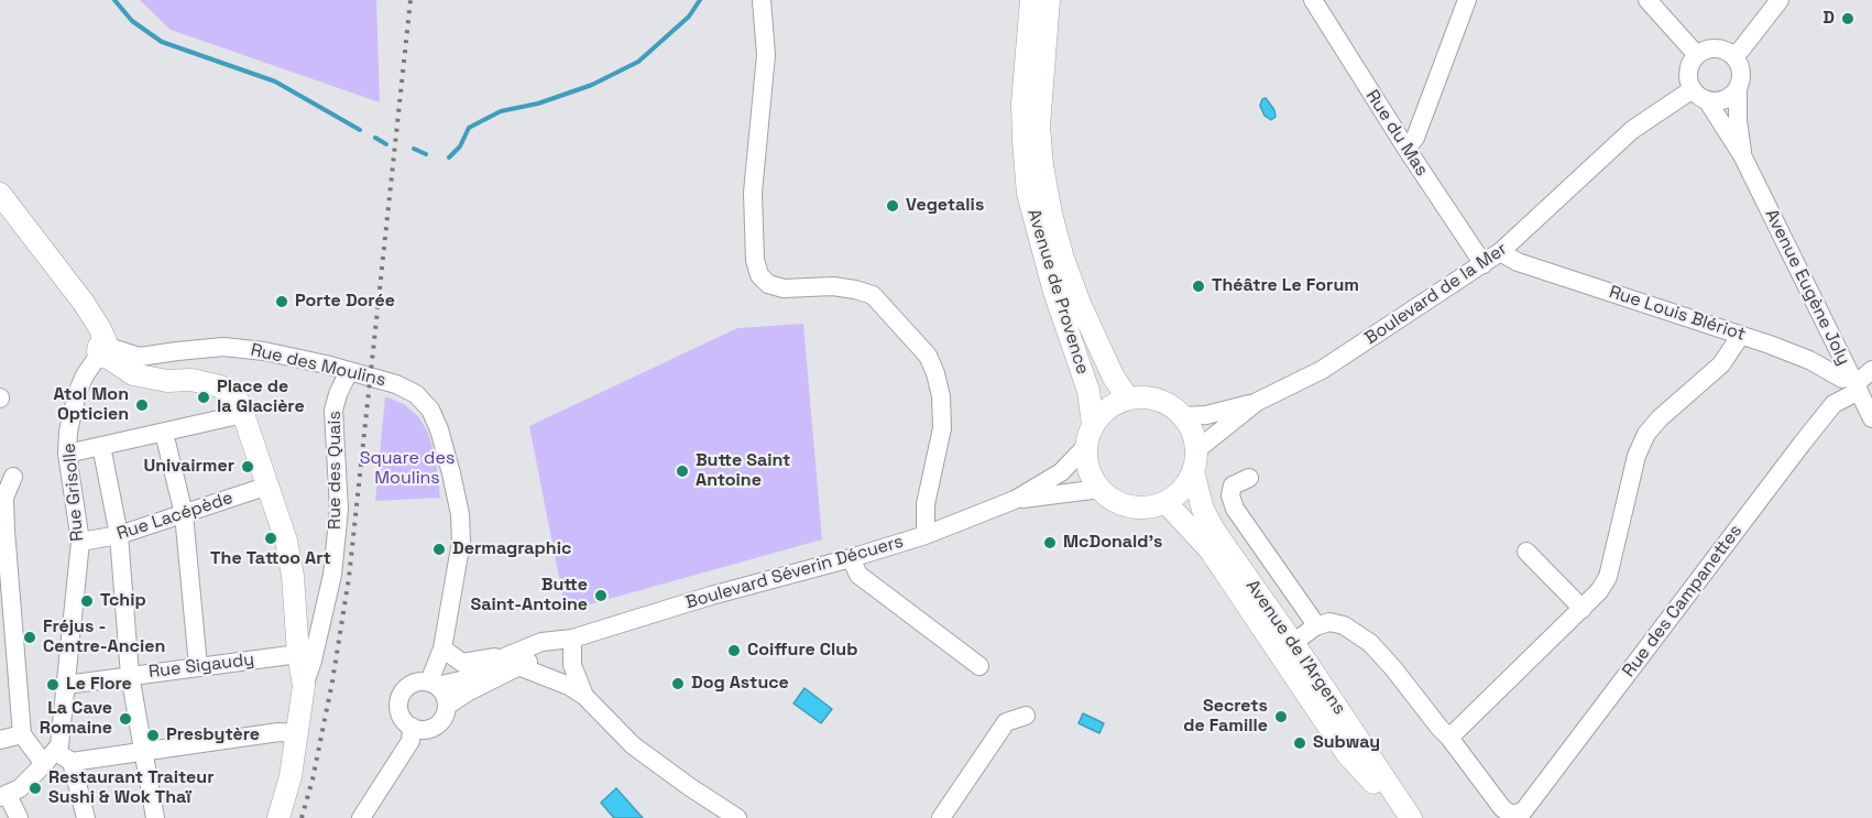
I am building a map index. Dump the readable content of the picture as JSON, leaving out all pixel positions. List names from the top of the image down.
{
  "streets": {
    "main road": ["Avenue de Provence", "Avenue de l'Argens"],
    "street": [
      "Rue du Mas",
      "Avenue Eugène Joly",
      "Boulevard de la Mer",
      "Rue Louis Blériot",
      "Rue des Moulins",
      "Rue des Quais",
      "Rue Grisolle",
      "Rue Lacépède",
      "Boulevard Séverin Décuers",
      "Rue des Campanettes",
      "Rue Sigaudy"
    ]
  },
  "crossings": [
    ["Rue du Mas", "Boulevard de la Mer"],
    ["Avenue Eugène Joly", "Boulevard de la Mer"],
    ["Avenue Eugène Joly", "Rue Louis Blériot"],
    ["Avenue Eugène Joly", "Rue des Campanettes"],
    ["Avenue de Provence", "Boulevard de la Mer"],
    ["Avenue de Provence", "Boulevard Séverin Décuers"],
    ["Avenue de Provence", "Avenue de l'Argens"],
    ["Boulevard de la Mer", "Rue Louis Blériot"],
    ["Boulevard de la Mer", "Boulevard Séverin Décuers"],
    ["Boulevard de la Mer", "Avenue de l'Argens"],
    ["Rue Louis Blériot", "Rue des Campanettes"],
    ["Rue des Moulins", "Rue des Quais"],
    ["Rue des Moulins", "Rue Grisolle"],
    ["Rue des Moulins", "Boulevard Séverin Décuers"],
    ["Rue Grisolle", "Rue Lacépède"],
    ["Rue Grisolle", "Rue Sigaudy"],
    ["Boulevard Séverin Décuers", "Avenue de l'Argens"]
  ],
  "parks": ["Square des Moulins"],
  "places": [
    "D",
    "Vegetalis",
    "Théâtre Le Forum",
    "Porte Dorée",
    "Place de la Glacière",
    "Atol Mon Opticien",
    "Univairmer",
    "Butte Saint Antoine",
    "The Tattoo Art",
    "McDonald's",
    "Dermagraphic",
    "Butte Saint-Antoine",
    "Tchip",
    "Fréjus - Centre-Ancien",
    "Coiffure Club",
    "Dog Astuce",
    "Le Flore",
    "Secrets de Famille",
    "La Cave Romaine",
    "Presbytère",
    "Subway",
    "Restaurant Traiteur Sushi & Wok Thaï"
  ]
}
